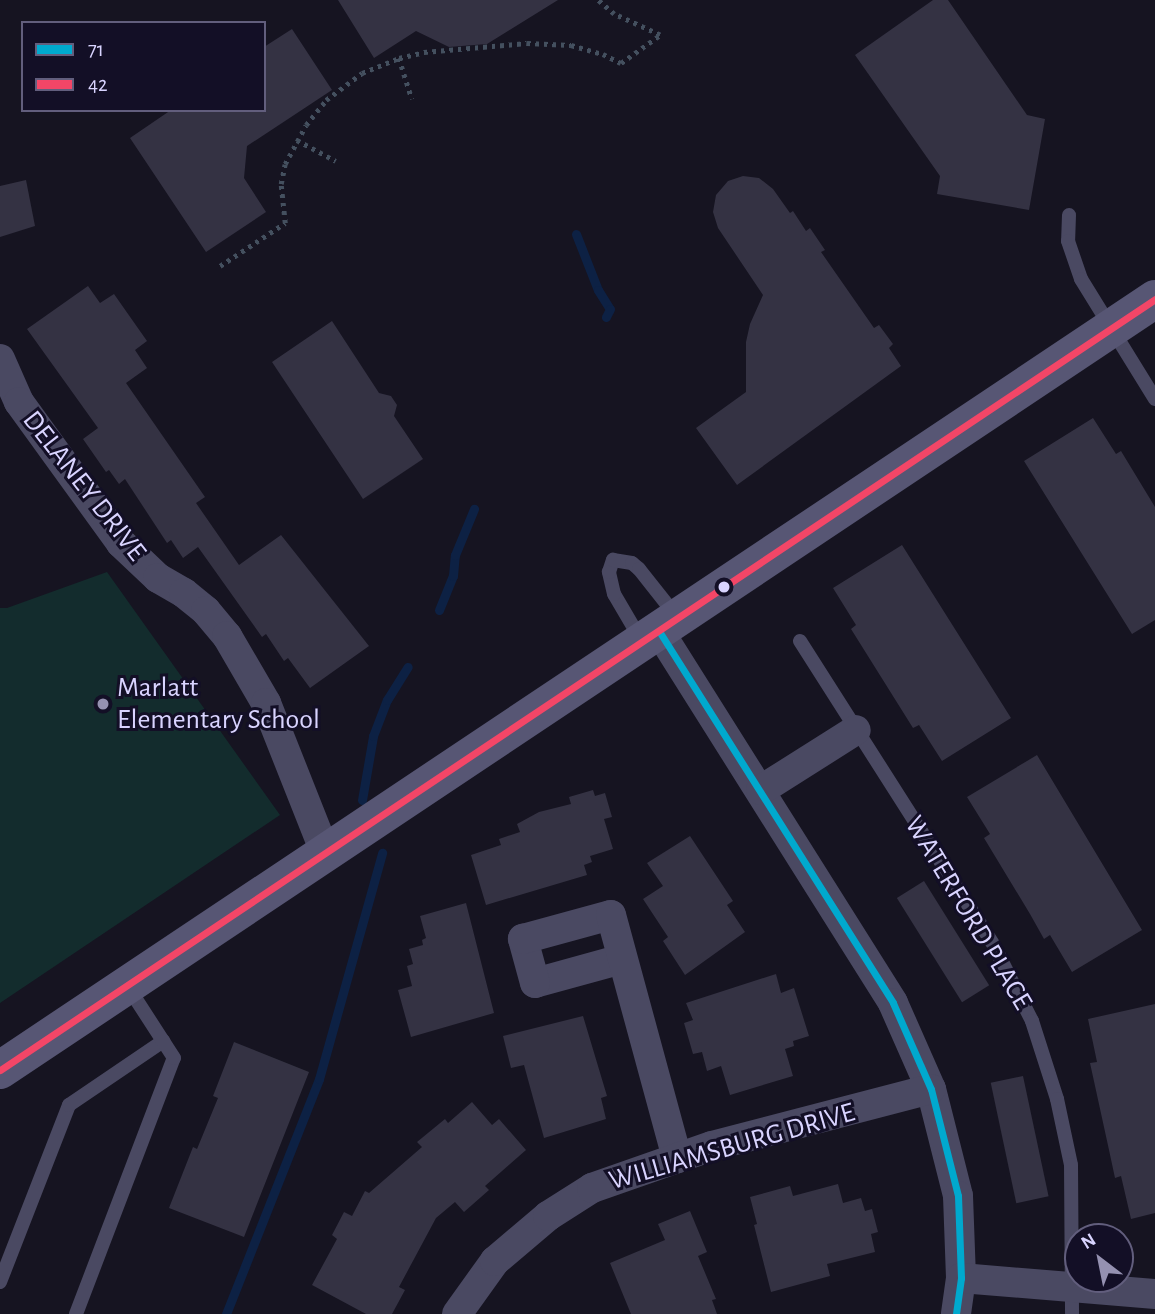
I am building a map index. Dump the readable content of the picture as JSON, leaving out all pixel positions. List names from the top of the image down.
{
  "streets": {
    "street": ["DELANEY DRIVE", "WILLIAMSBURG DRIVE"],
    "lane": ["WATERFORD PLACE"]
  },
  "places": ["Marlatt Elementary School"],
  "lines": ["transit line 42", "transit line 71"],
  "legend": ["71", "42"],
  "north": "top left"
}
